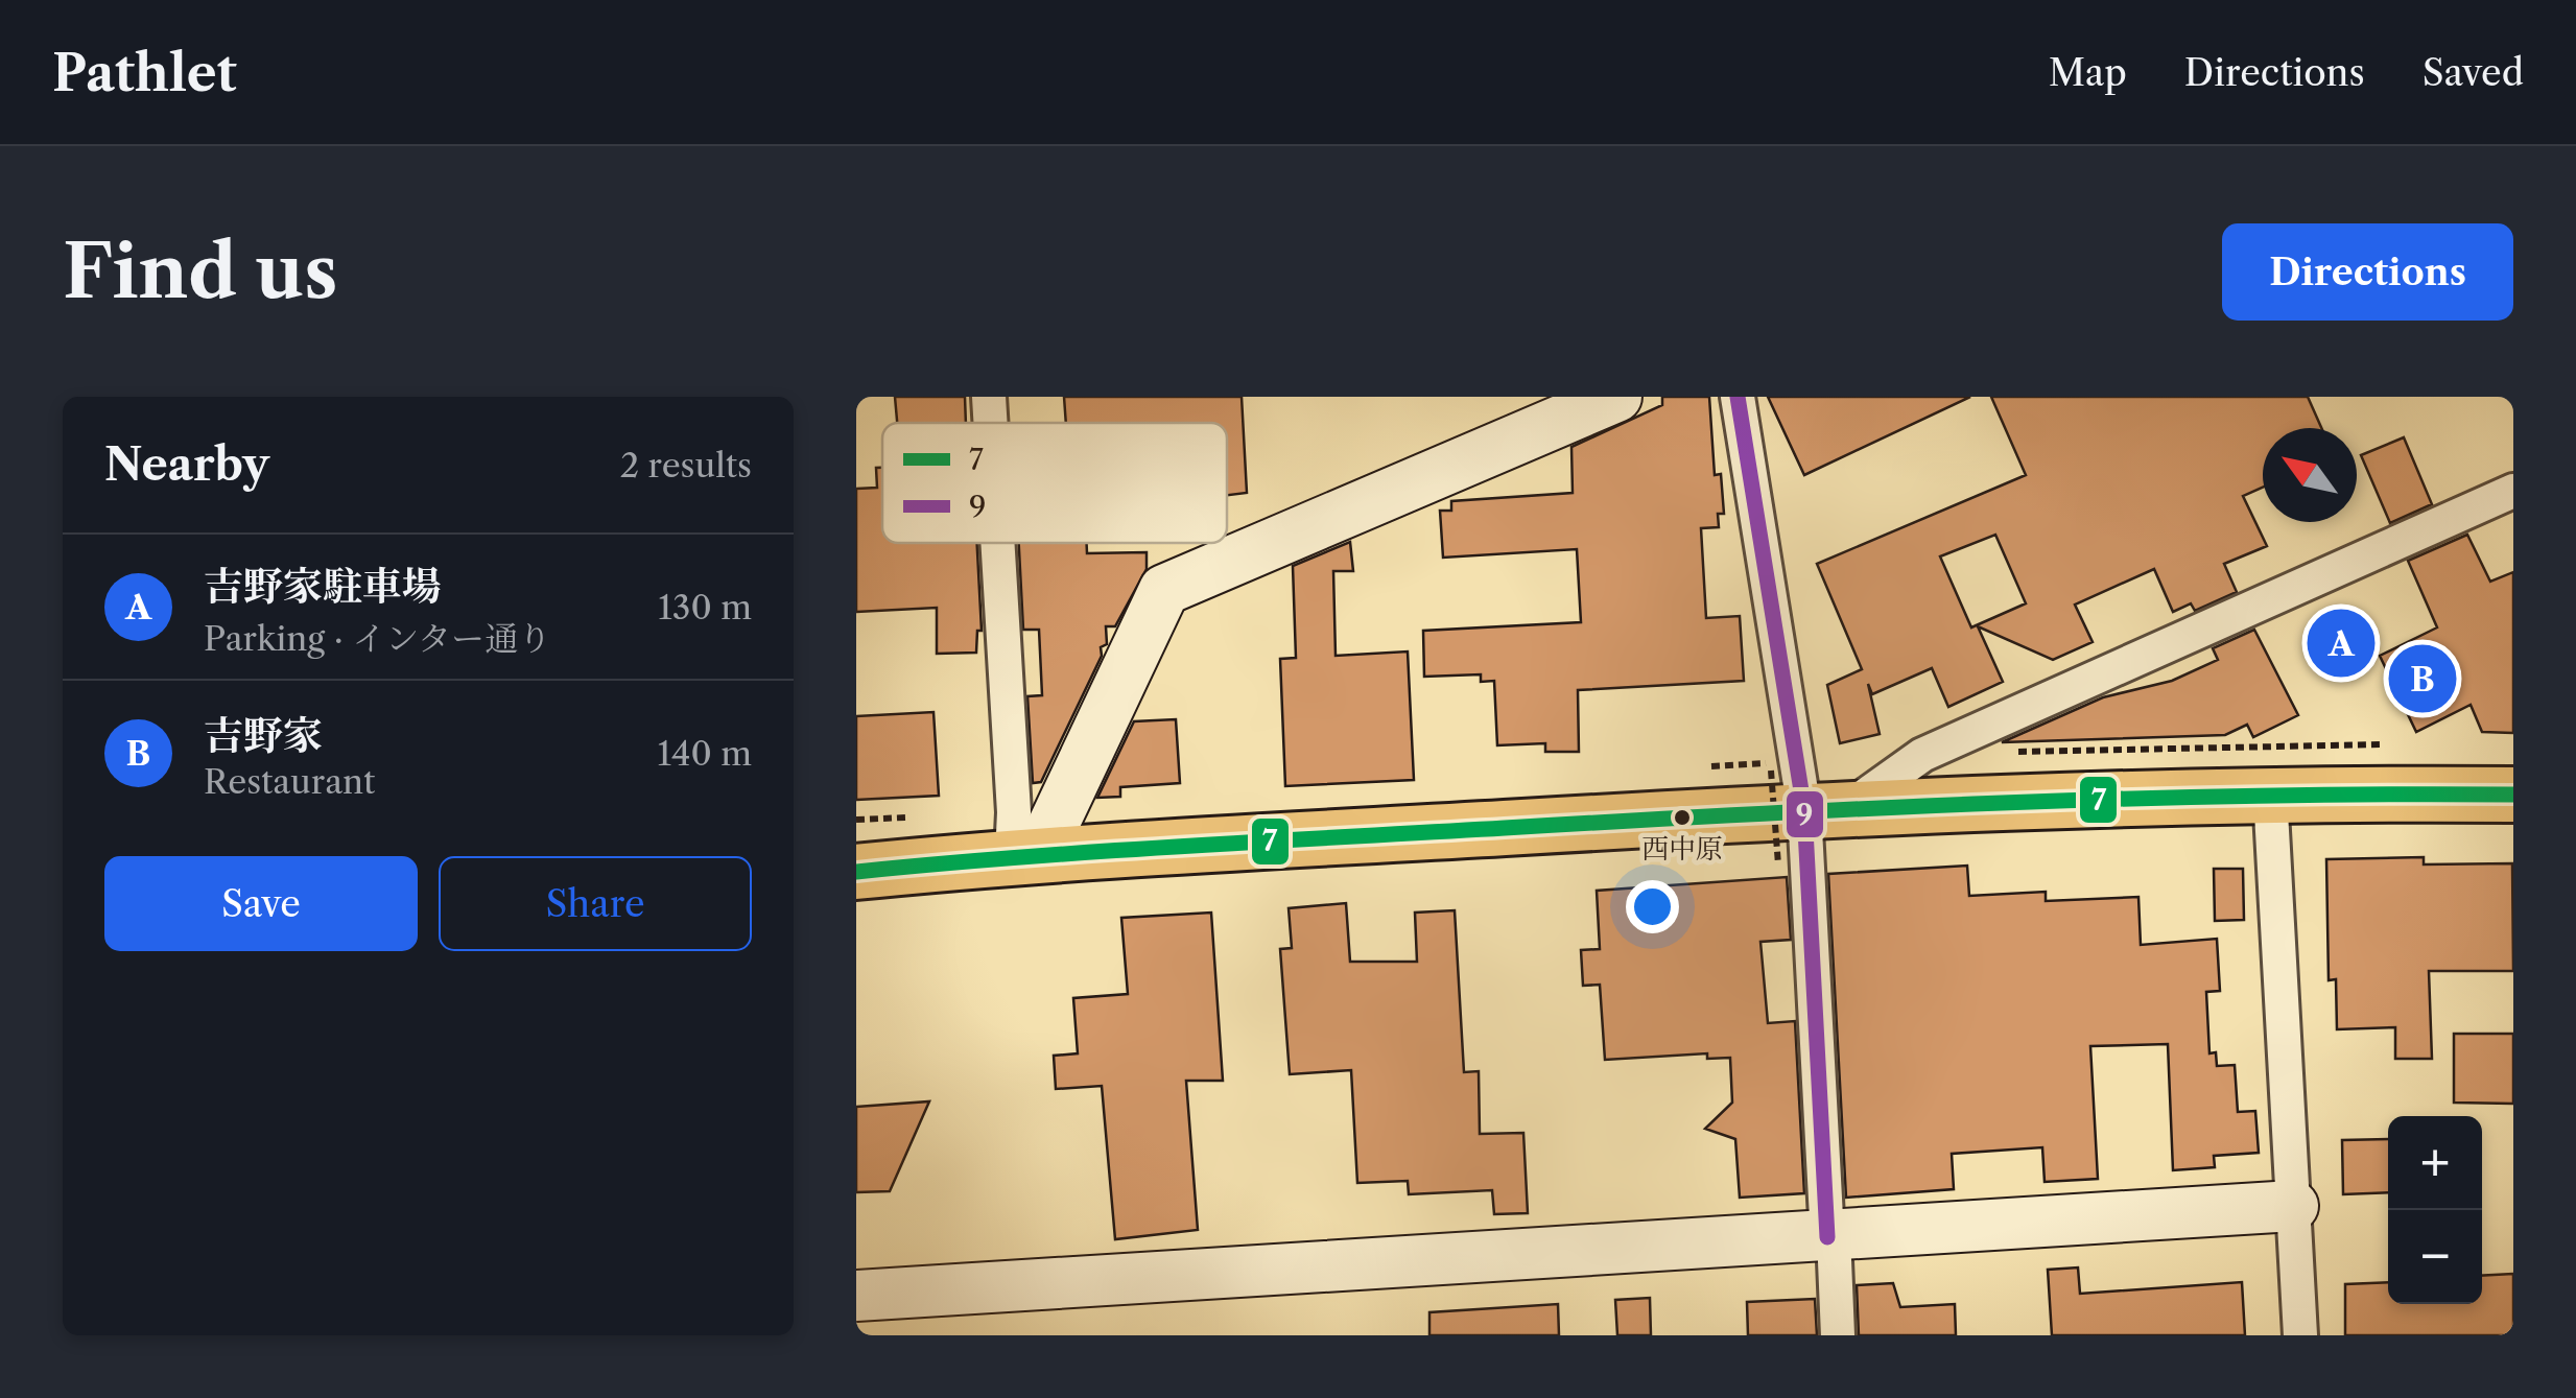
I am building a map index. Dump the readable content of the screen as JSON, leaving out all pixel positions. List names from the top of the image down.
{
  "places": ["西中原"],
  "lines": ["transit line 9", "transit line 7"],
  "legend": ["7", "9"],
  "north": "top left",
  "page": {
    "header": "Pathlet",
    "nav": ["Map", "Directions", "Saved"],
    "buttons": [
      "Directions",
      ["Save", "Share"]
    ],
    "title": "Find us",
    "heading": ["Nearby", "2 results"],
    "list": [
      {
        "mark": "A",
        "name": "吉野家駐車場",
        "note": "Parking · インター通り",
        "value": "130 m"
      },
      {
        "mark": "B",
        "name": "吉野家",
        "note": "Restaurant",
        "value": "140 m"
      }
    ],
    "pins": ["A", "B"],
    "map_buttons": ["+", "−"]
  }
}
